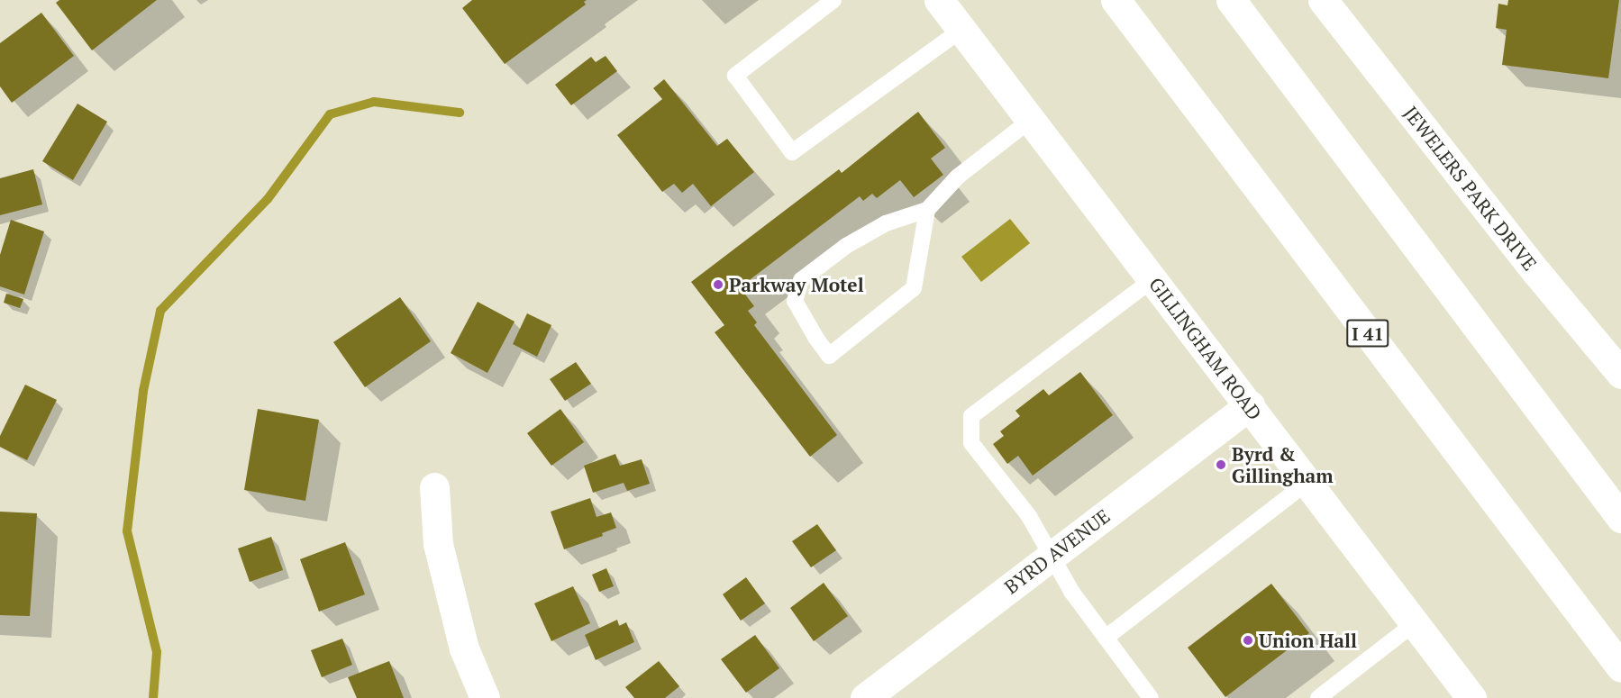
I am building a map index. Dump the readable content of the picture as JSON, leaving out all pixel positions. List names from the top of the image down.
{
  "streets": {
    "main road": [
      "JEWELERS PARK DRIVE",
      "I 41",
      "GILLINGHAM ROAD",
      "BYRD AVENUE"
    ]
  },
  "crossings": [
    ["GILLINGHAM ROAD", "BYRD AVENUE"]
  ],
  "places": ["Parkway Motel", "Byrd & Gillingham", "Union Hall"]
}
